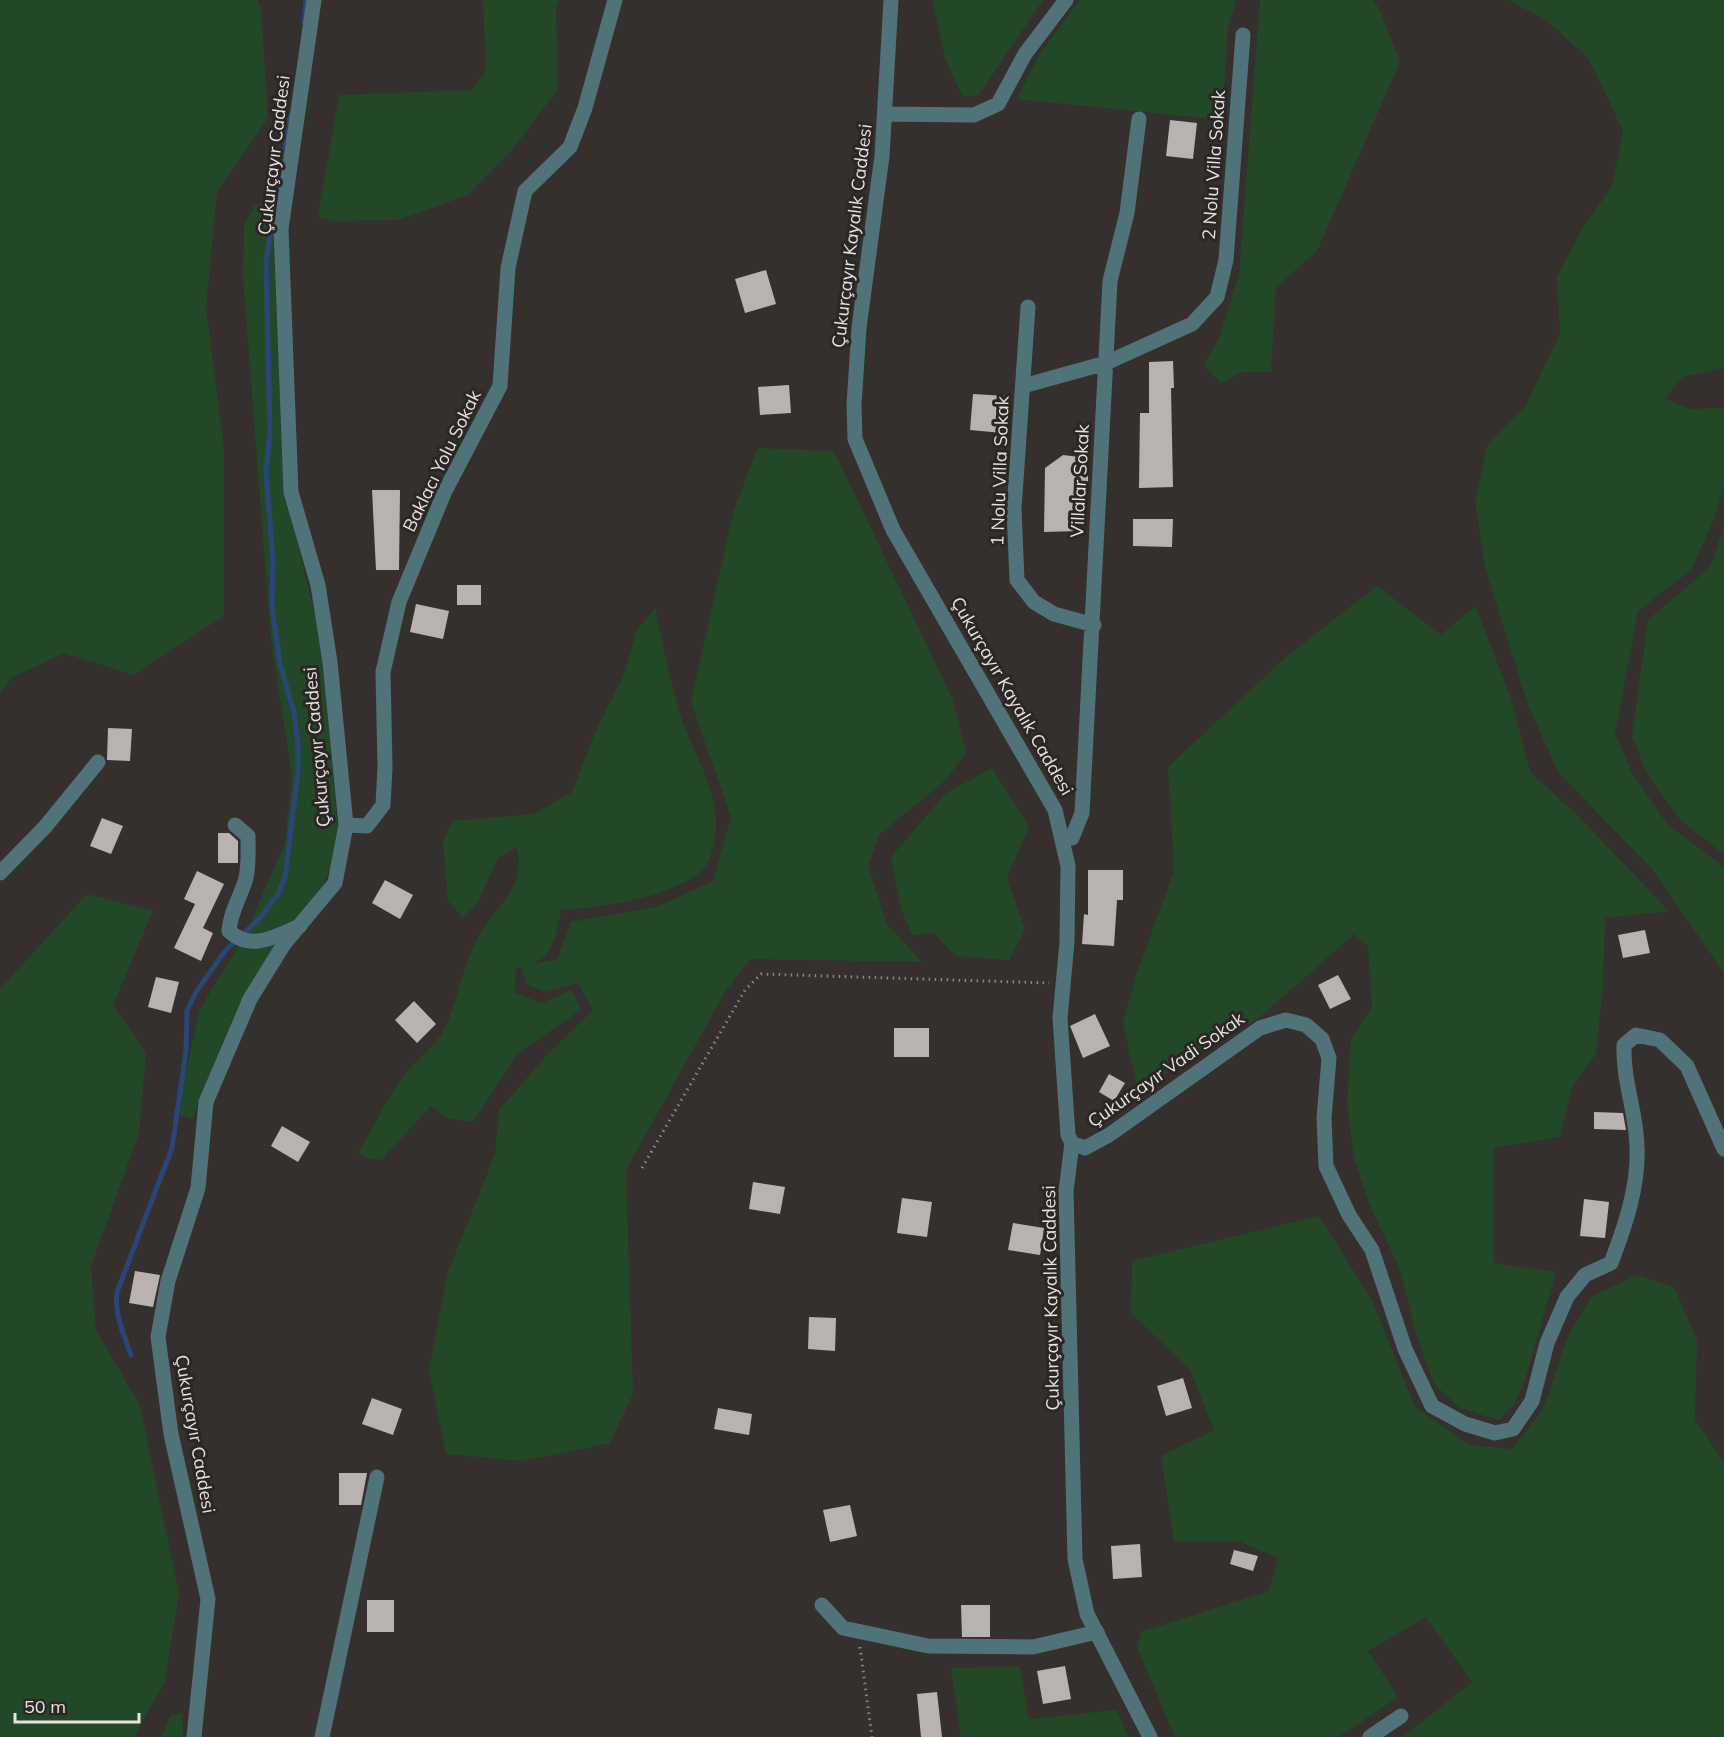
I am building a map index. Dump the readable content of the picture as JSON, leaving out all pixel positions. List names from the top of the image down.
{
  "streets": {
    "street": [
      "Çukurçayır Caddesi",
      "2 Nolu Villa Sokak",
      "Çukurçayır Kayalık Caddesi",
      "Baklacı Yolu Sokak",
      "1 Nolu Villa Sokak",
      "Villalar Sokak",
      "Çukurçayır Vadi Sokak"
    ]
  },
  "crossings": [
    ["Çukurçayır Caddesi", "Baklacı Yolu Sokak"],
    ["2 Nolu Villa Sokak", "Villalar Sokak"],
    ["Çukurçayır Kayalık Caddesi", "Villalar Sokak"],
    ["Çukurçayır Kayalık Caddesi", "Çukurçayır Vadi Sokak"],
    ["1 Nolu Villa Sokak", "Villalar Sokak"]
  ],
  "scale_bar": "50 m"
}
